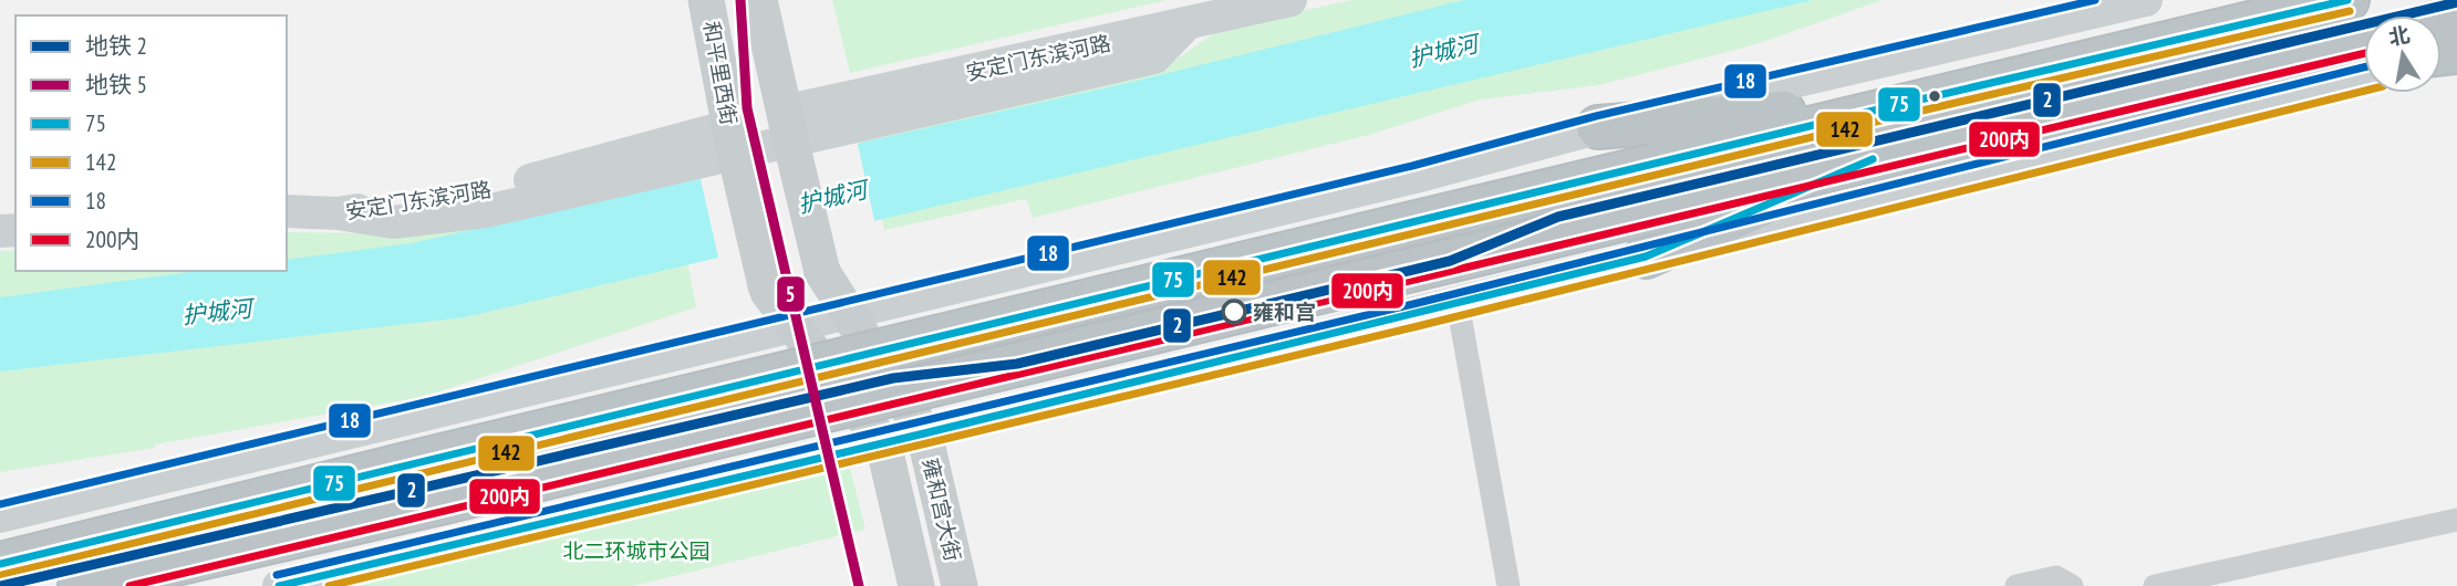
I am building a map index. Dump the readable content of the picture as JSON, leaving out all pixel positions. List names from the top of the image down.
{
  "streets": {
    "main road": ["和平里西街", "雍和宫大街"],
    "street": ["安定门东滨河路"]
  },
  "crossings": [
    ["安定门东滨河路", "和平里西街"],
    ["安定门东滨河路", "雍和宫大街"]
  ],
  "water": ["护城河"],
  "parks": ["北二环城市公园"],
  "places": ["雍和宫"],
  "lines": [
    "metro line 5",
    "transit line 75",
    "transit line 18",
    "metro line 2",
    "transit line 142",
    "transit line 200内"
  ],
  "legend": [
    "地铁 2",
    "地铁 5",
    "75",
    "142",
    "18",
    "200内"
  ],
  "north": "top"
}
